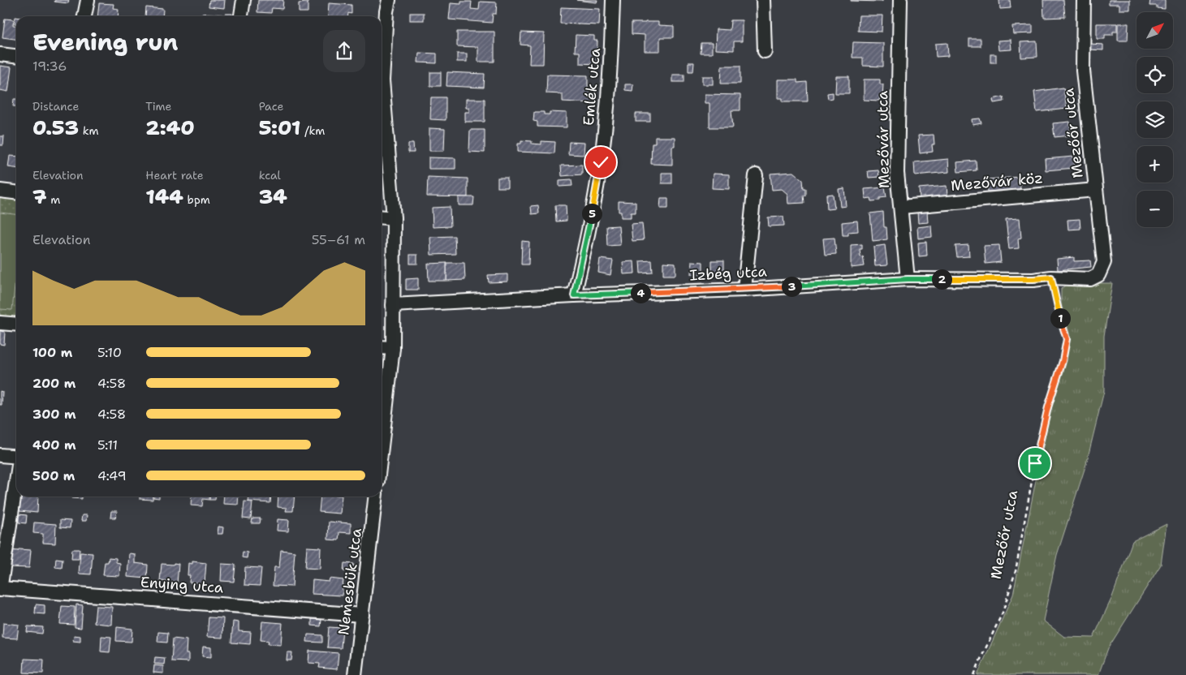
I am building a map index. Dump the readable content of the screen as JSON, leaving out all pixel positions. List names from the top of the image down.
{
  "streets": {
    "street": [
      "Emlék utca",
      "Mezőőr utca",
      "Mezővár utca",
      "Mezővár köz",
      "Izbég utca",
      "Nemesbük utca",
      "Enying utca"
    ]
  },
  "crossings": [
    ["Emlék utca", "Izbég utca"],
    ["Mezőőr utca", "Mezővár köz"],
    ["Mezőőr utca", "Izbég utca"],
    ["Mezővár utca", "Mezővár köz"],
    ["Mezővár utca", "Izbég utca"],
    ["Nemesbük utca", "Enying utca"]
  ],
  "north": "top right",
  "page": {
    "map_buttons": ["+", "−"],
    "heading": ["Evening run", "19:36"],
    "stats": [
      ["Distance", "0.53 km"],
      ["Time", "2:40"],
      ["Pace", "5:01 /km"],
      ["Elevation", "7 m"],
      ["Heart rate", "144 bpm"],
      ["kcal", "34"]
    ],
    "pins": [
      "5",
      "2",
      "3",
      "4",
      "1"
    ],
    "chart": ["Elevation", "55–61 m"],
    "list": [
      {
        "name": "100 m",
        "note": "5:10"
      },
      {
        "name": "200 m",
        "note": "4:58"
      },
      {
        "name": "300 m",
        "note": "4:58"
      },
      {
        "name": "400 m",
        "note": "5:11"
      },
      {
        "name": "500 m",
        "note": "4:49"
      }
    ]
  }
}
